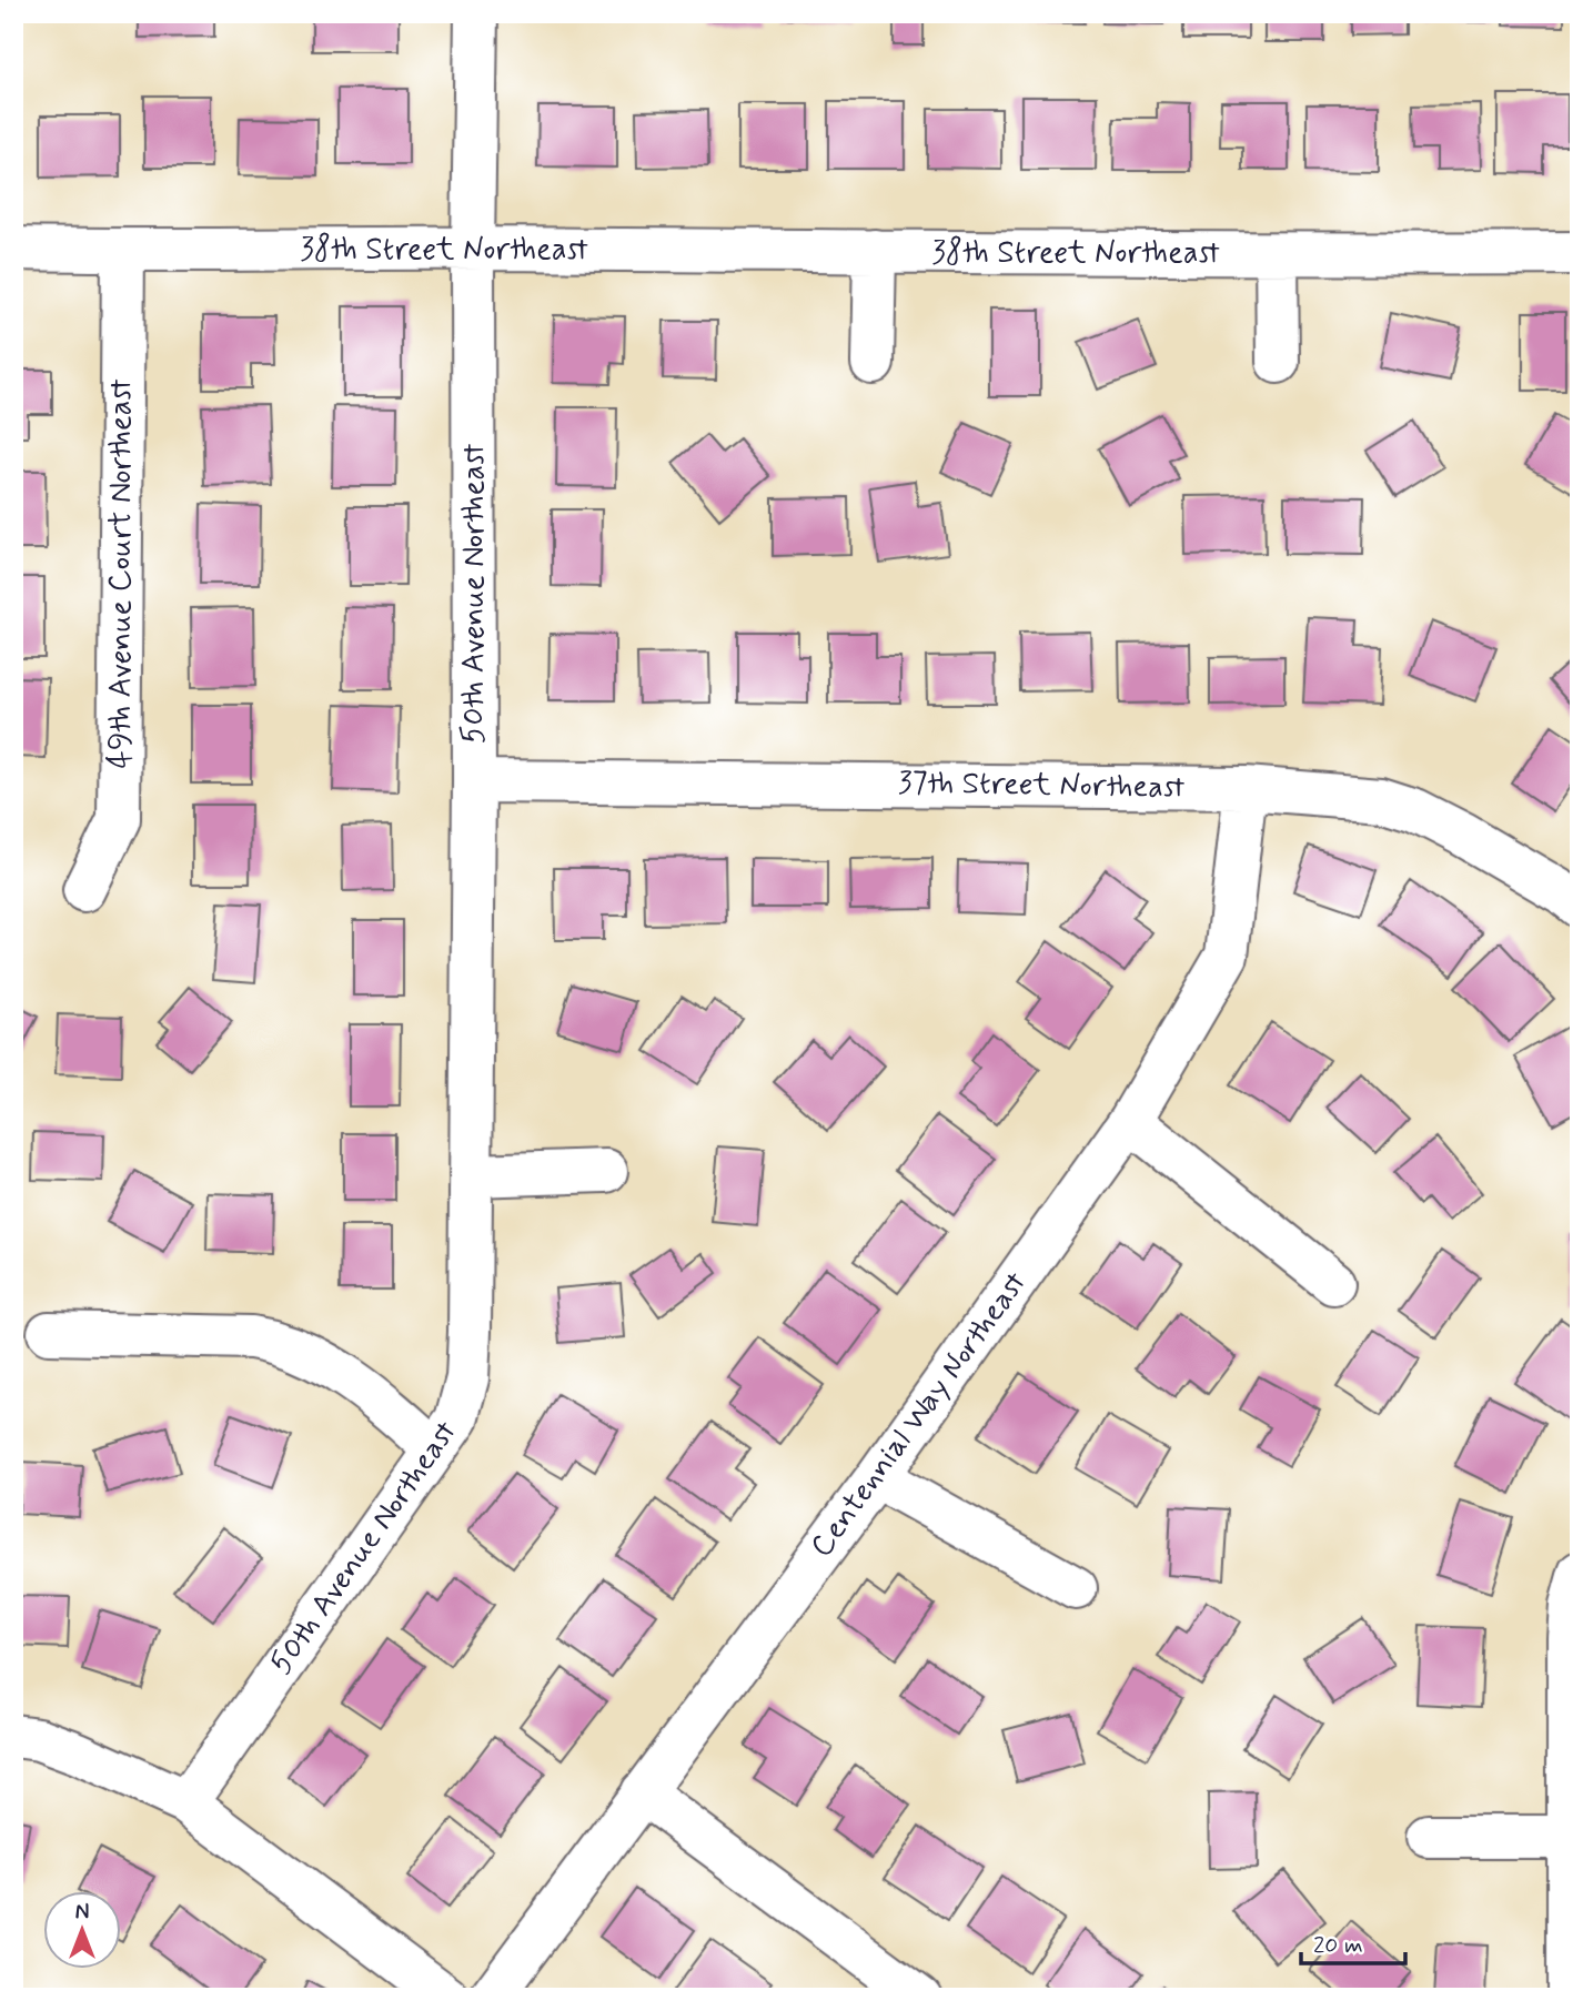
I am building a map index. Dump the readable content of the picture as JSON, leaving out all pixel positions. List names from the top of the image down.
{
  "streets": {
    "street": [
      "38th Street Northeast",
      "49th Avenue Court Northeast",
      "50th Avenue Northeast",
      "37th Street Northeast",
      "Centennial Way Northeast"
    ]
  },
  "crossings": [
    ["38th Street Northeast", "49th Avenue Court Northeast"],
    ["38th Street Northeast", "50th Avenue Northeast"],
    ["50th Avenue Northeast", "37th Street Northeast"],
    ["37th Street Northeast", "Centennial Way Northeast"]
  ],
  "scale_bar": "20 m",
  "north": "top"
}
